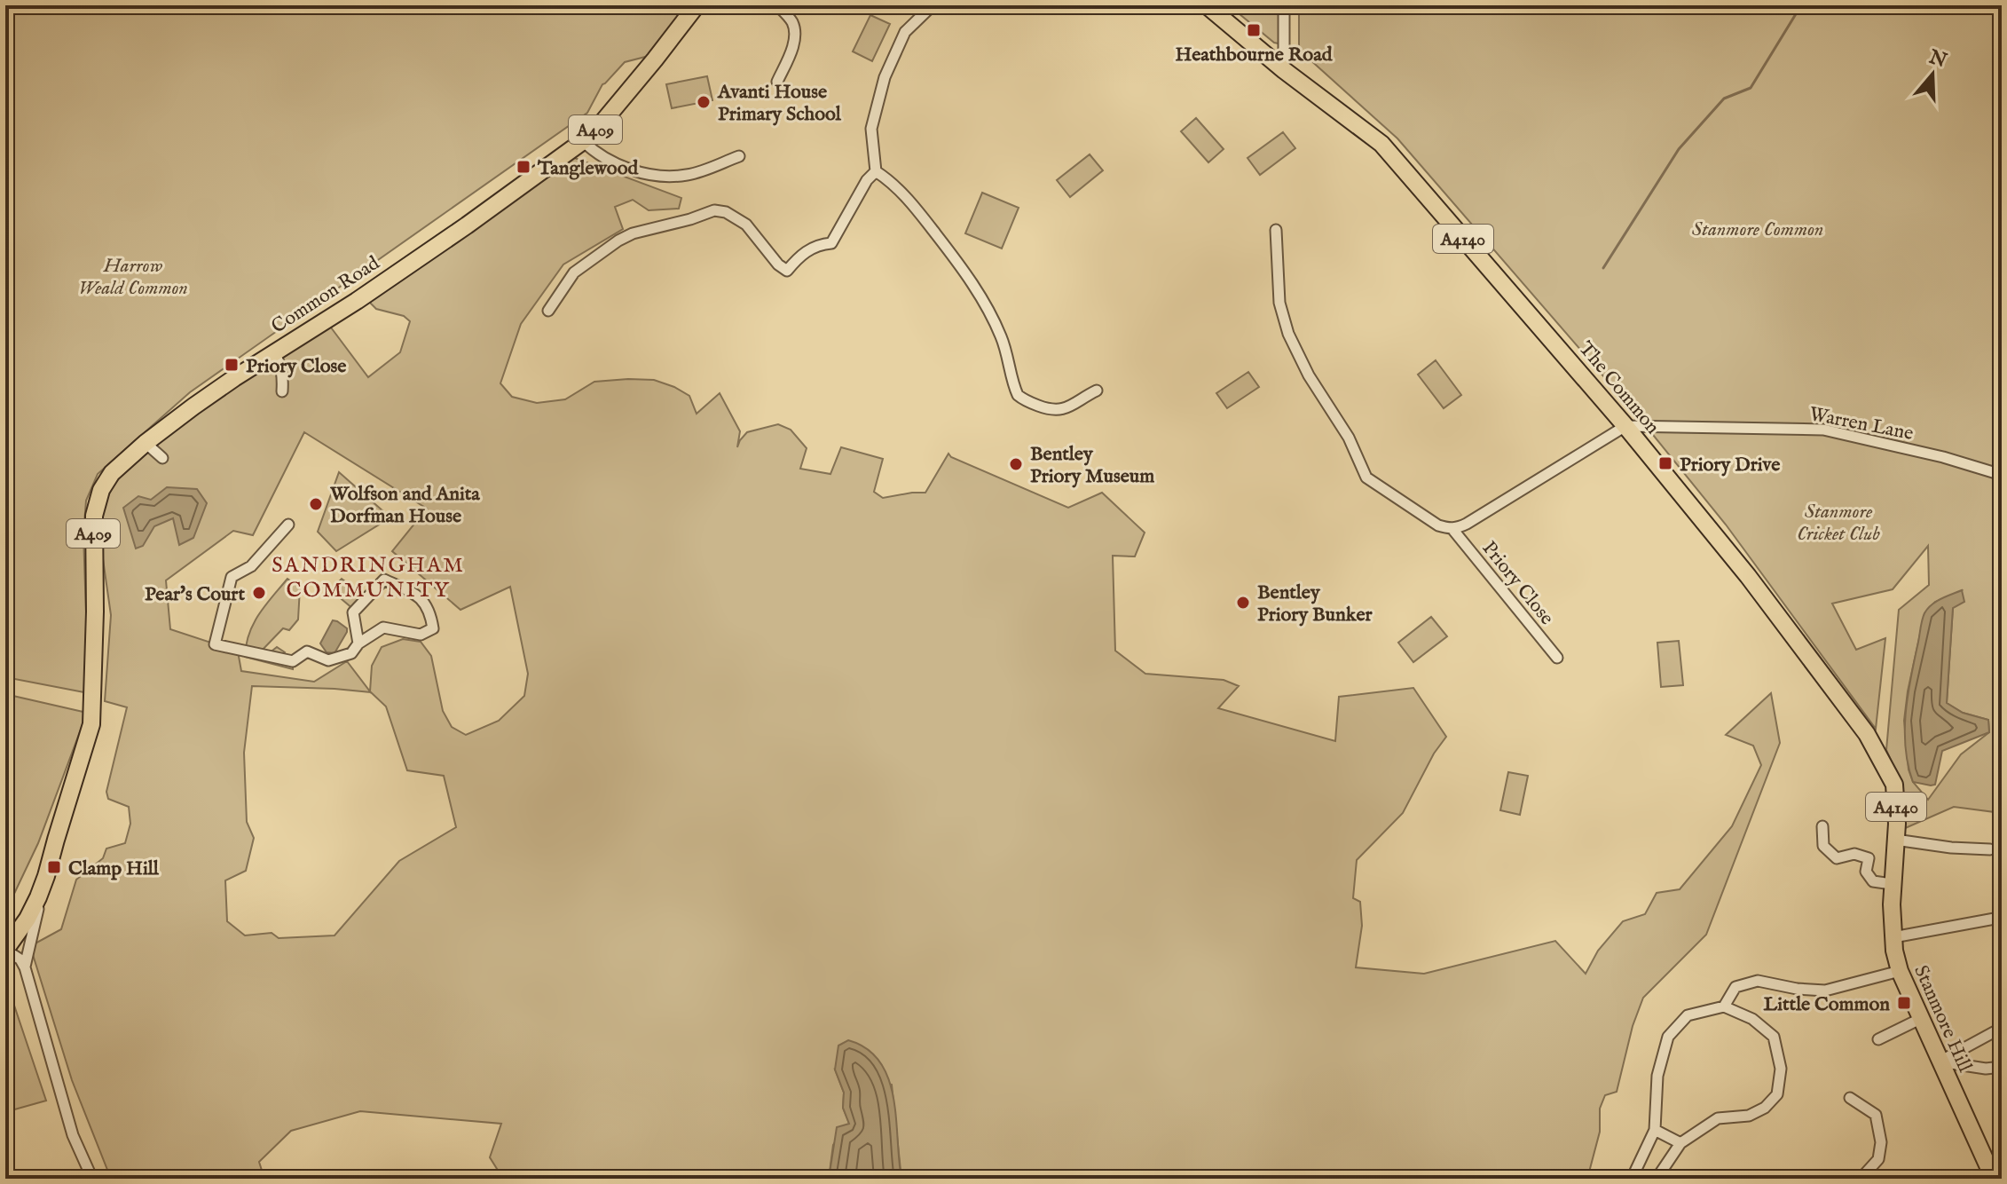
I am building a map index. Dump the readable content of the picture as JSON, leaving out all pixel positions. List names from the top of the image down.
{
  "streets": {
    "main road": [
      "A409",
      "A4140",
      "Common Road",
      "The Common",
      "Stanmore Hill"
    ],
    "street": ["Warren Lane", "Priory Close"]
  },
  "crossings": [
    ["The Common", "Warren Lane"],
    ["The Common", "Stanmore Hill"]
  ],
  "districts": ["SANDRINGHAM COMMUNITY"],
  "parks": ["Stanmore Common", "Harrow Weald Common", "Stanmore Cricket Club"],
  "places": {
    "transit": [
      "Heathbourne Road",
      "Tanglewood",
      "Priory Close",
      "Priory Drive",
      "Clamp Hill",
      "Little Common"
    ],
    "other": [
      "Avanti House Primary School",
      "Bentley Priory Museum",
      "Wolfson and Anita Dorfman House",
      "Pear's Court",
      "Bentley Priory Bunker"
    ]
  },
  "north": "top"
}
